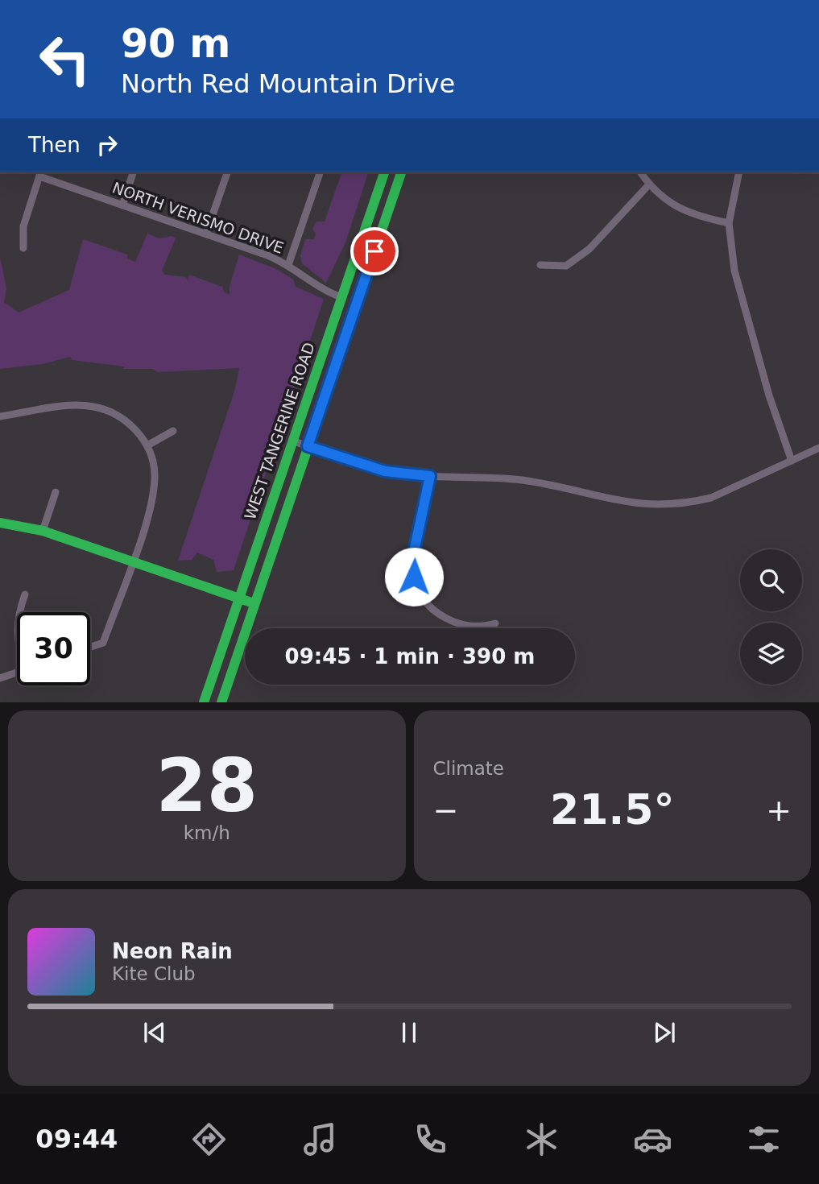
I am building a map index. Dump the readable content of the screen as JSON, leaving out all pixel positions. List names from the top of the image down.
{
  "streets": {
    "main road": ["WEST TANGERINE ROAD"],
    "street": ["NORTH VERISMO DRIVE"]
  },
  "crossings": [
    ["NORTH VERISMO DRIVE", "WEST TANGERINE ROAD"]
  ],
  "page": {
    "turn": ["90 m", "North Red Mountain Drive"],
    "then": "Then",
    "limit": "30",
    "trip": "09:45 · 1 min · 390 m",
    "tile": [
      ["28", "km/h"],
      "Climate"
    ],
    "heat": ["−", "21.5°", "+"],
    "song": ["Neon Rain", "Kite Club"],
    "tabs": "09:44"
  }
}
